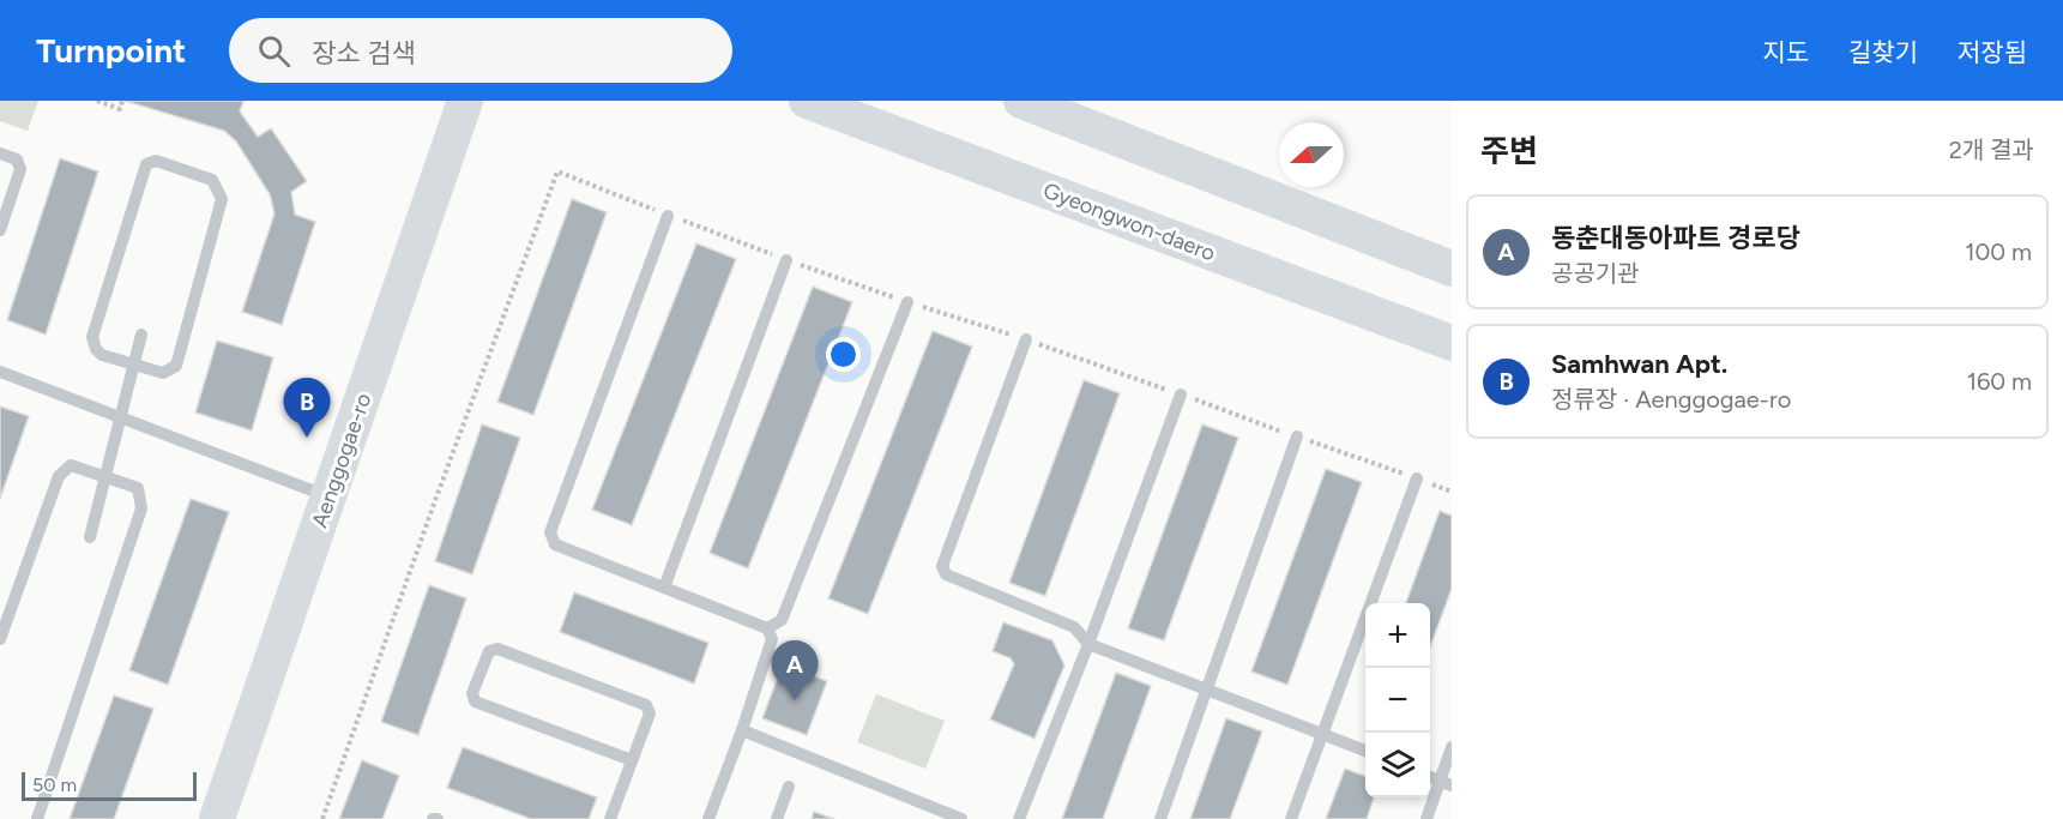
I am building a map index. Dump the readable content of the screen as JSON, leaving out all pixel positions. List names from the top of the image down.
{
  "streets": {
    "main road": ["Gyeongwon-daero", "Aenggogae-ro"]
  },
  "scale_bar": "50 m",
  "north": "left",
  "page": {
    "header": "Turnpoint",
    "search": "장소 검색",
    "nav": ["지도", "길찾기", "저장됨"],
    "heading": ["주변", "2개 결과"],
    "list": [
      {
        "mark": "A",
        "name": "동춘대동아파트 경로당",
        "note": "공공기관",
        "value": "100 m"
      },
      {
        "mark": "B",
        "name": "Samhwan Apt.",
        "note": "정류장 · Aenggogae-ro",
        "value": "160 m"
      }
    ],
    "pins": ["B", "A"],
    "map_buttons": ["+", "−"],
    "scale": "50 m"
  }
}
